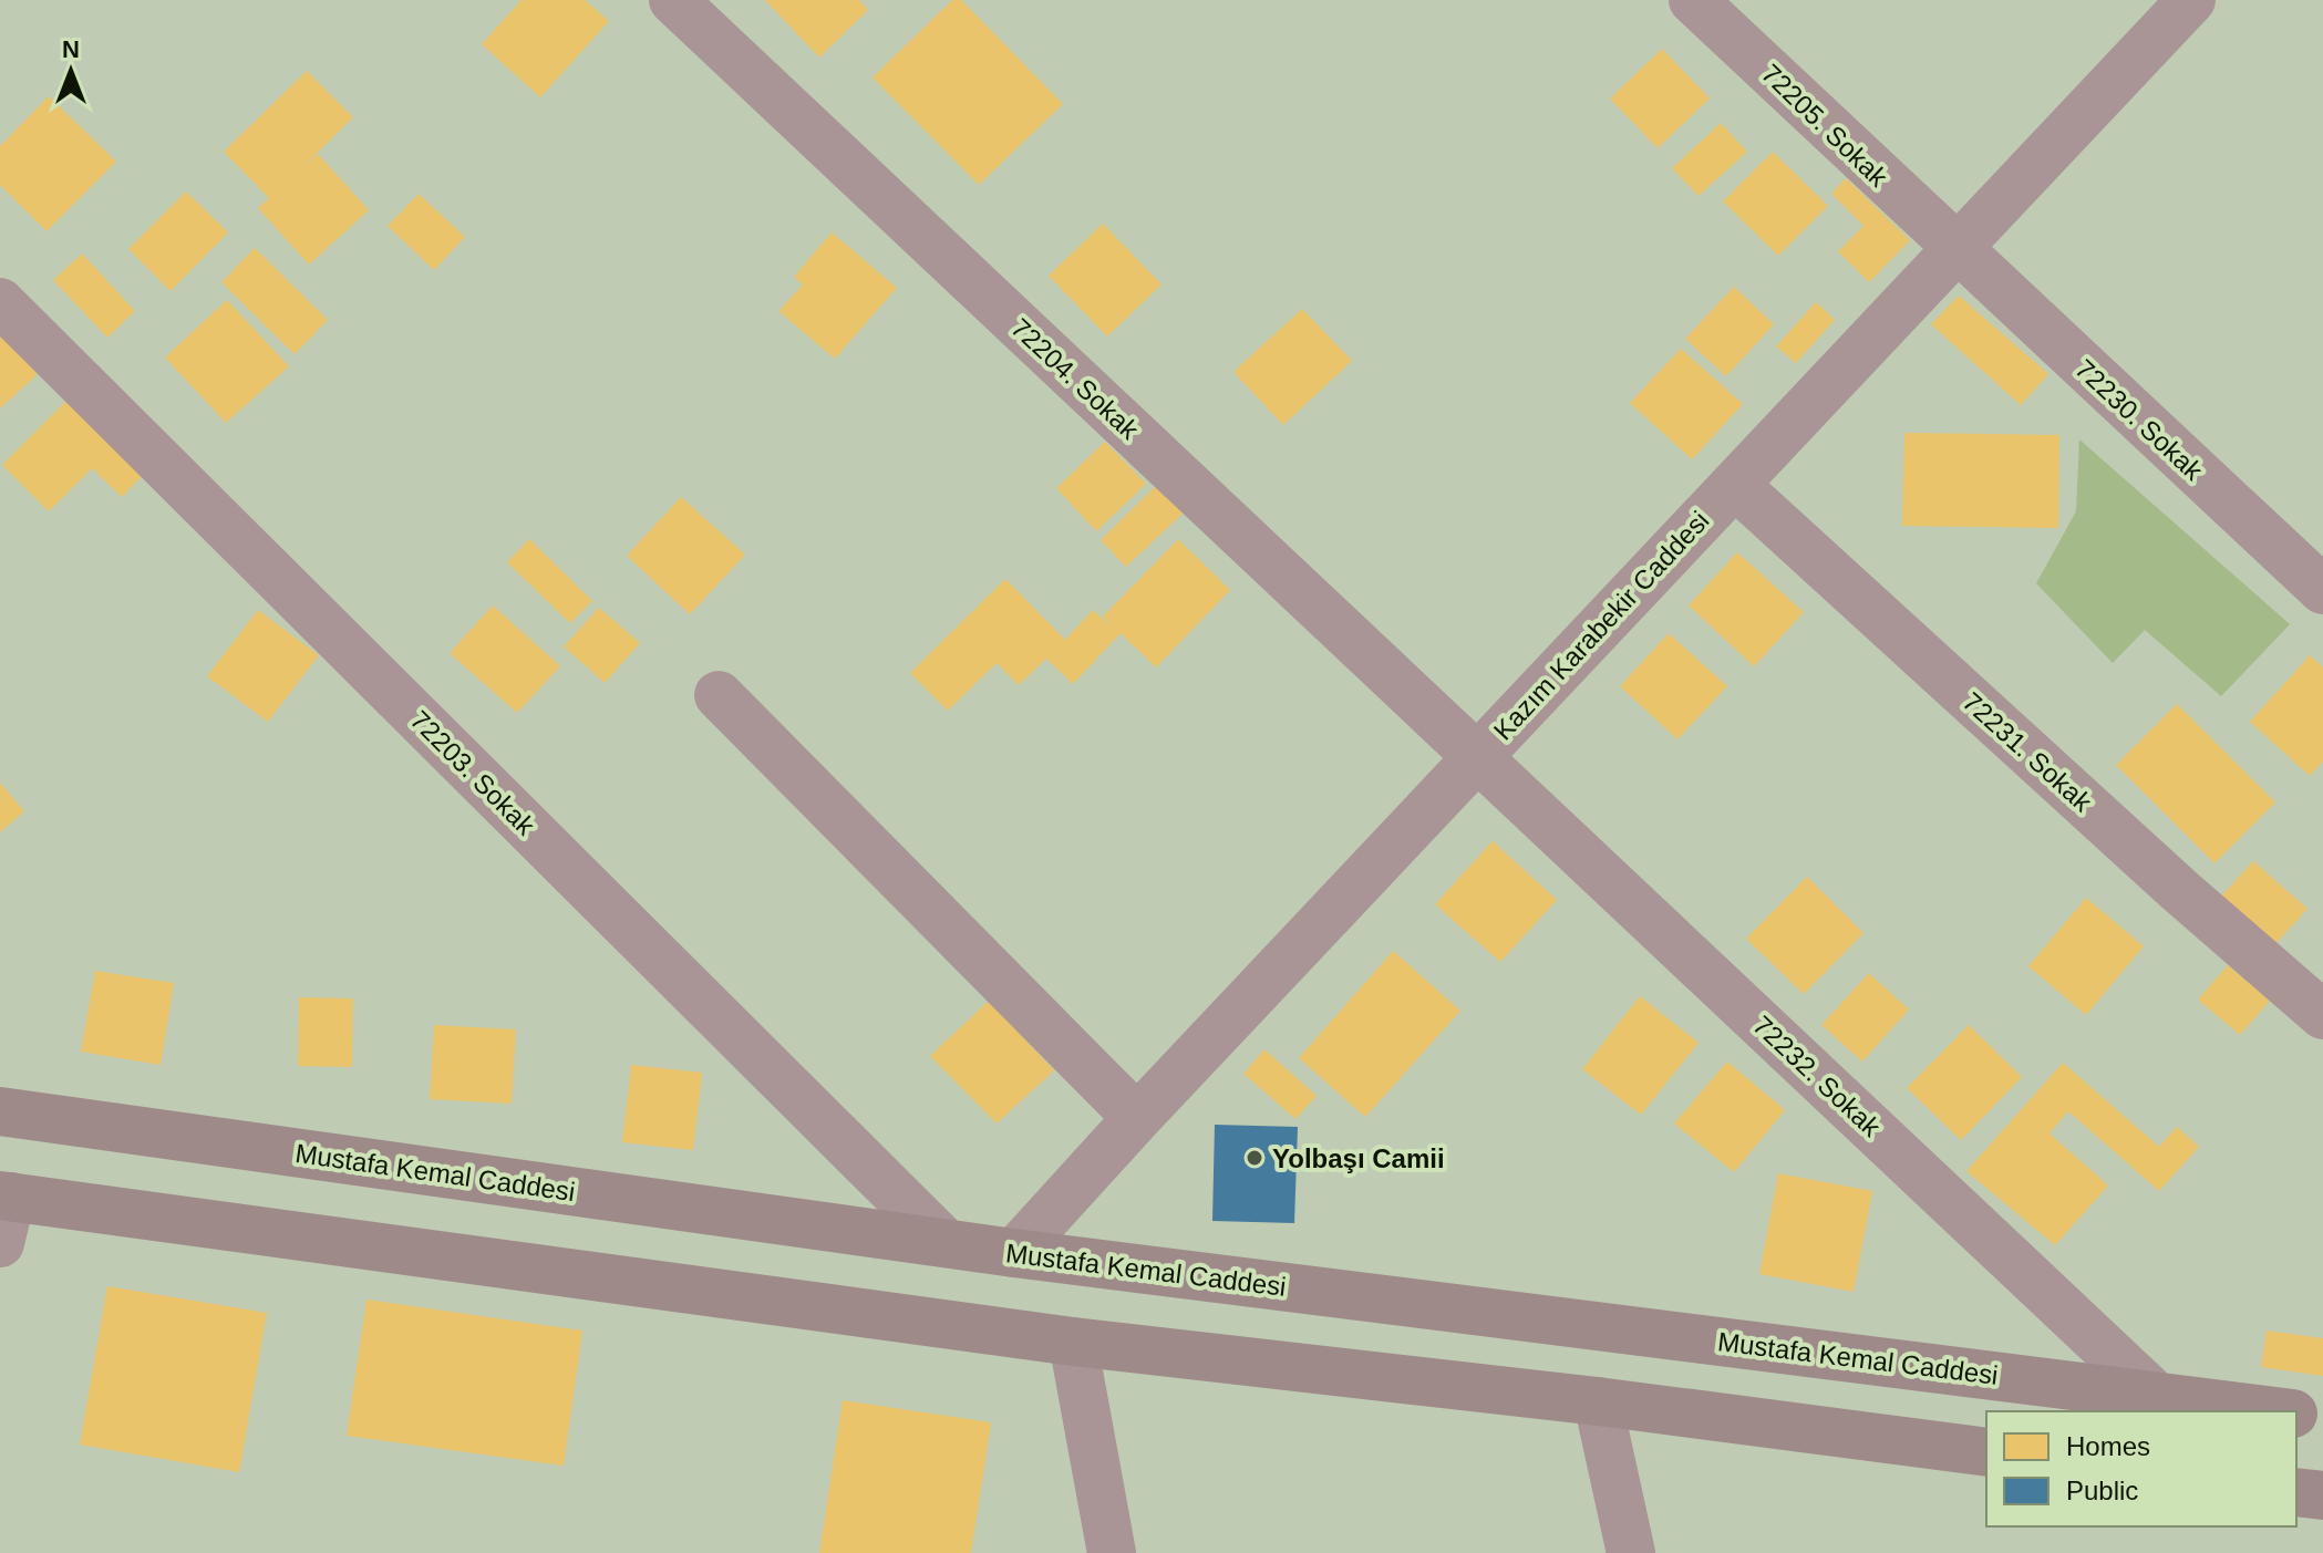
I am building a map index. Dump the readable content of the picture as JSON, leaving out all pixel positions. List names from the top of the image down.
{
  "streets": {
    "main road": ["Mustafa Kemal Caddesi"],
    "street": [
      "72205. Sokak",
      "72204. Sokak",
      "72230. Sokak",
      "Kazım Karabekir Caddesi",
      "72231. Sokak",
      "72203. Sokak",
      "72232. Sokak"
    ]
  },
  "crossings": [
    ["72205. Sokak", "72230. Sokak"],
    ["72205. Sokak", "Kazım Karabekir Caddesi"],
    ["72204. Sokak", "Kazım Karabekir Caddesi"],
    ["72204. Sokak", "72232. Sokak"],
    ["72230. Sokak", "Kazım Karabekir Caddesi"],
    ["Kazım Karabekir Caddesi", "72231. Sokak"],
    ["Kazım Karabekir Caddesi", "72232. Sokak"],
    ["Kazım Karabekir Caddesi", "Mustafa Kemal Caddesi"],
    ["72203. Sokak", "Mustafa Kemal Caddesi"],
    ["72232. Sokak", "Mustafa Kemal Caddesi"]
  ],
  "places": ["Yolbaşı Camii"],
  "legend": ["Homes", "Public"],
  "north": "top"
}
